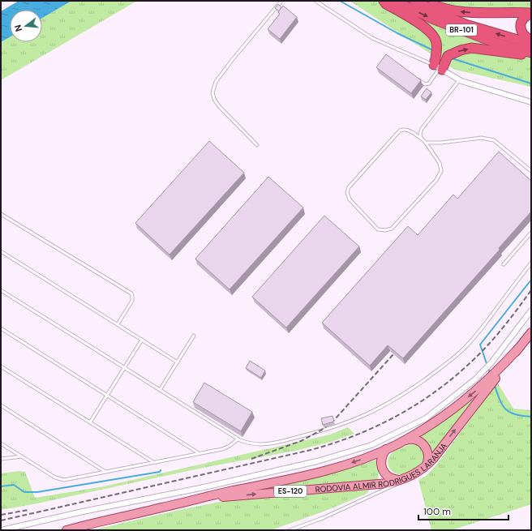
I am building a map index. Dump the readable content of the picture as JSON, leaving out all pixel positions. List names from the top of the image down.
{
  "streets": {
    "highway": ["BR-101"],
    "main road": ["RODOVIA ALMIR RODRIGUES LARANJA", "ES-120"]
  },
  "scale_bar": "100 m",
  "north": "left"
}
